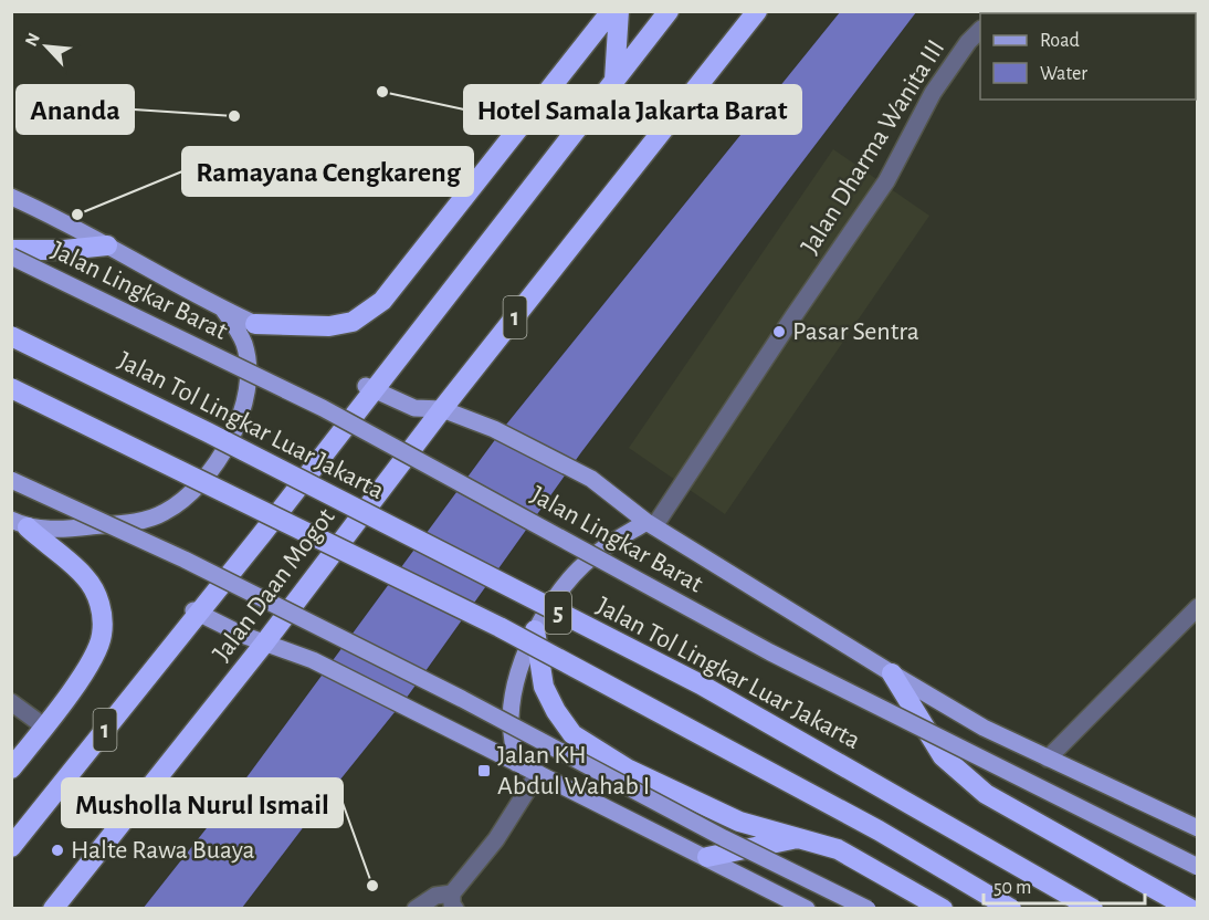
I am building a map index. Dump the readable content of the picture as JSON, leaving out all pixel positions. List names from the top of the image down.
{
  "streets": {
    "highway": [
      "1",
      "Jalan Tol Lingkar Luar Jakarta",
      "Jalan Daan Mogot",
      "5"
    ],
    "main road": ["Jalan Lingkar Barat"],
    "street": ["Jalan Dharma Wanita III"]
  },
  "crossings": [
    ["Jalan Dharma Wanita III", "Jalan Lingkar Barat"],
    ["Jalan Lingkar Barat", "Jalan Daan Mogot"]
  ],
  "places": {
    "other": [
      "Hotel Samala Jakarta Barat",
      "Ananda",
      "Ramayana Cengkareng",
      "Pasar Sentra",
      "Halte Rawa Buaya",
      "Musholla Nurul Ismail"
    ],
    "transit": ["Jalan KH Abdul Wahab I"]
  },
  "legend": ["Road", "Water"],
  "scale_bar": "50 m",
  "north": "top left"
}
